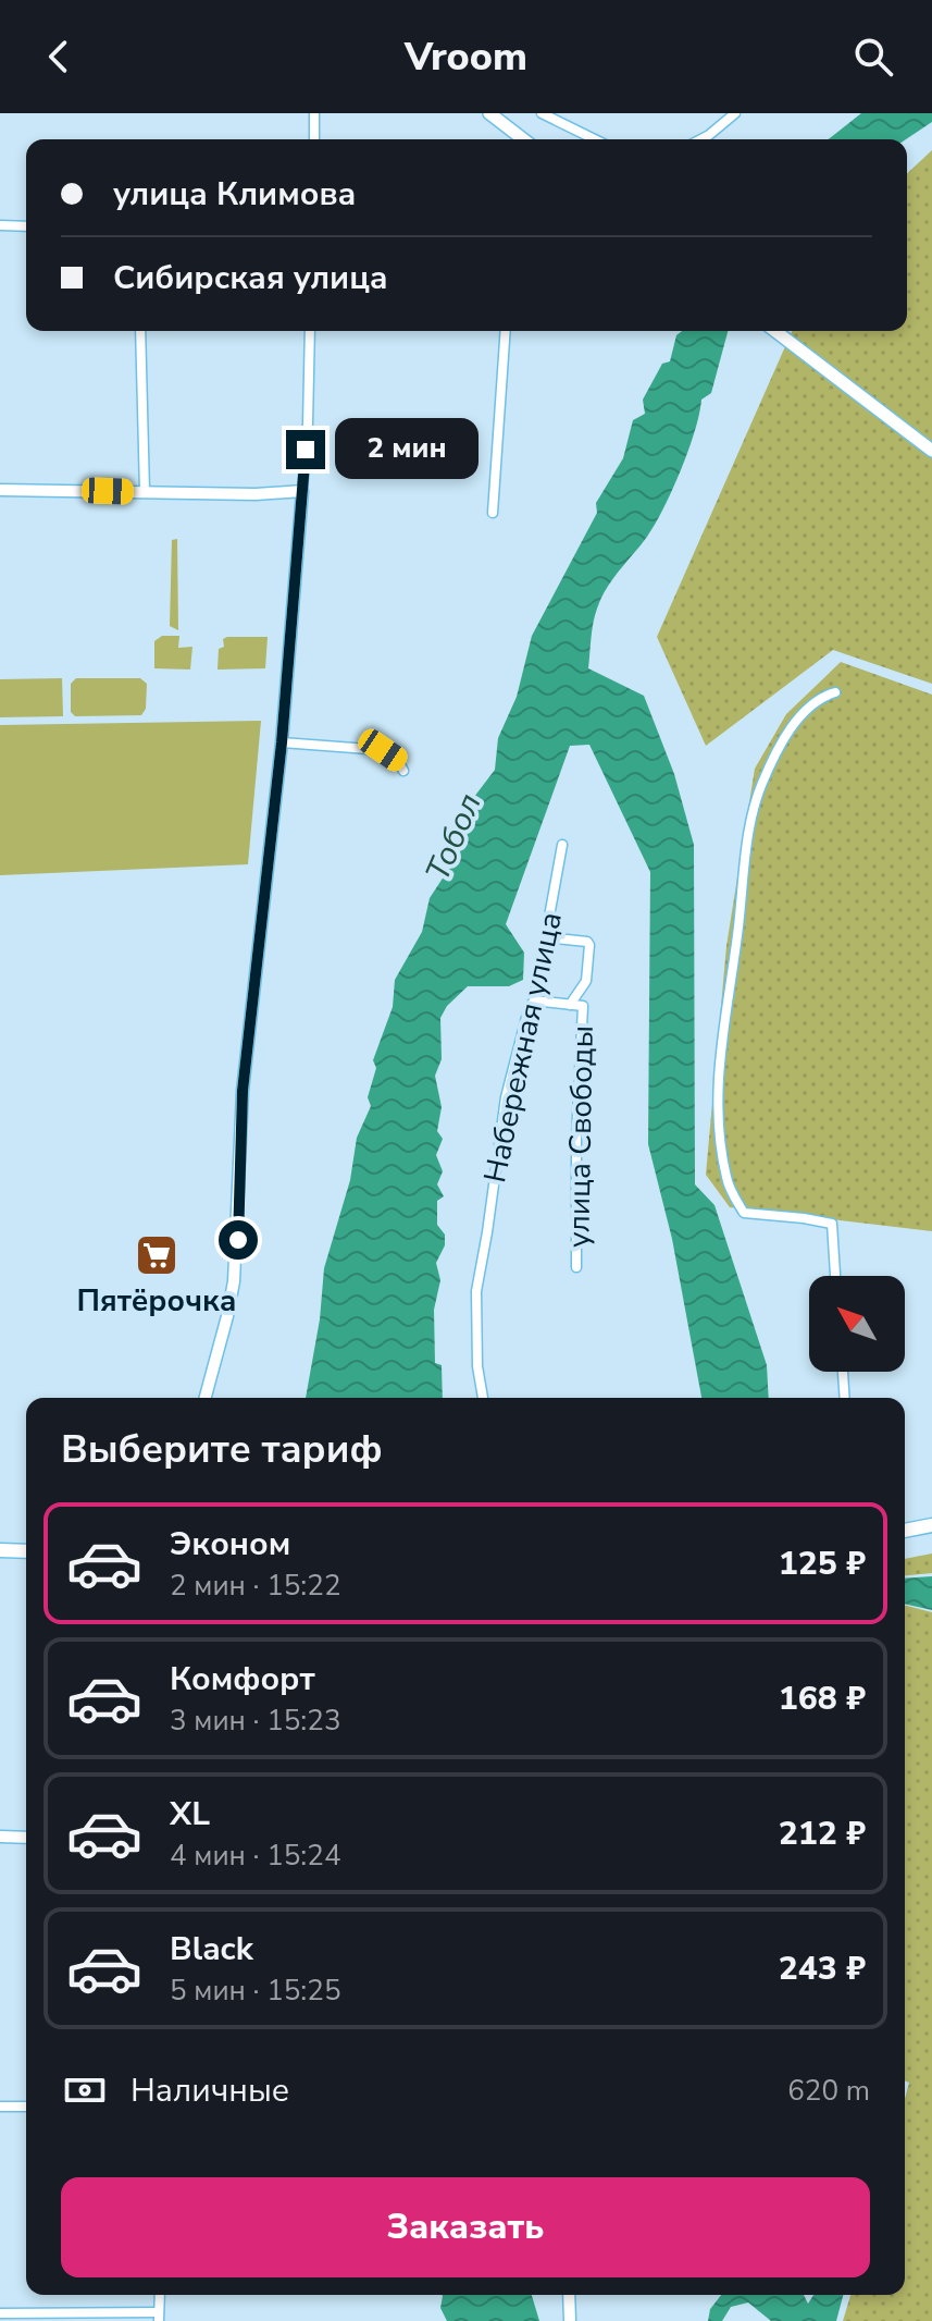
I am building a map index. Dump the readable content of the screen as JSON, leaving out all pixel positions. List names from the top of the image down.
{
  "streets": {
    "street": ["Набережная улица", "улица Свободы"]
  },
  "crossings": [
    ["Набережная улица", "улица Свободы"]
  ],
  "water": ["Тобол"],
  "places": {
    "supermarket": ["Пятёрочка"]
  },
  "north": "top left",
  "page": {
    "header": "Vroom",
    "banner": ["улица Климова", "Сибирская улица"],
    "bubble": "2 мин",
    "heading": "Выберите тариф",
    "list": [
      {
        "name": "Эконом",
        "note": "2 мин · 15:22",
        "value": "125 ₽"
      },
      {
        "name": "Комфорт",
        "note": "3 мин · 15:23",
        "value": "168 ₽"
      },
      {
        "name": "XL",
        "note": "4 мин · 15:24",
        "value": "212 ₽"
      },
      {
        "name": "Black",
        "note": "5 мин · 15:25",
        "value": "243 ₽"
      }
    ],
    "pay": ["Наличные", "620 m"],
    "buttons": "Заказать"
  }
}
